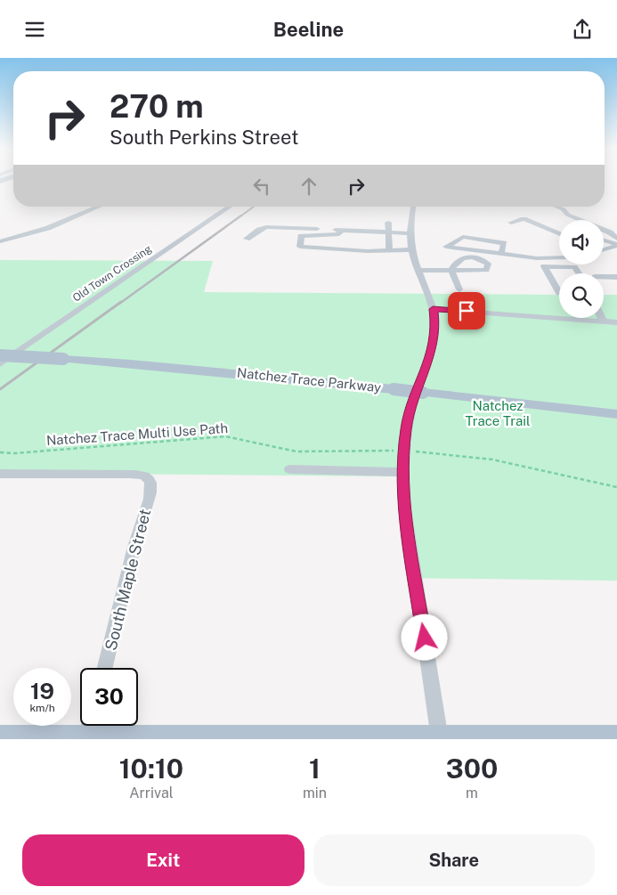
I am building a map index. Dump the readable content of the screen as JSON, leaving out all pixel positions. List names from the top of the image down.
{
  "streets": {
    "main road": ["Natchez Trace Parkway"],
    "street": ["Old Town Crossing", "South Maple Street"],
    "path": ["Natchez Trace Multi Use Path"]
  },
  "parks": ["Natchez Trace Trail"],
  "page": {
    "header": "Beeline",
    "turn": ["270 m", "South Perkins Street"],
    "speed": "19 km/h",
    "limit": "30",
    "eta": [
      "10:10",
      "Arrival",
      "1",
      "min",
      "300",
      "m"
    ],
    "buttons": ["Exit", "Share"]
  }
}
